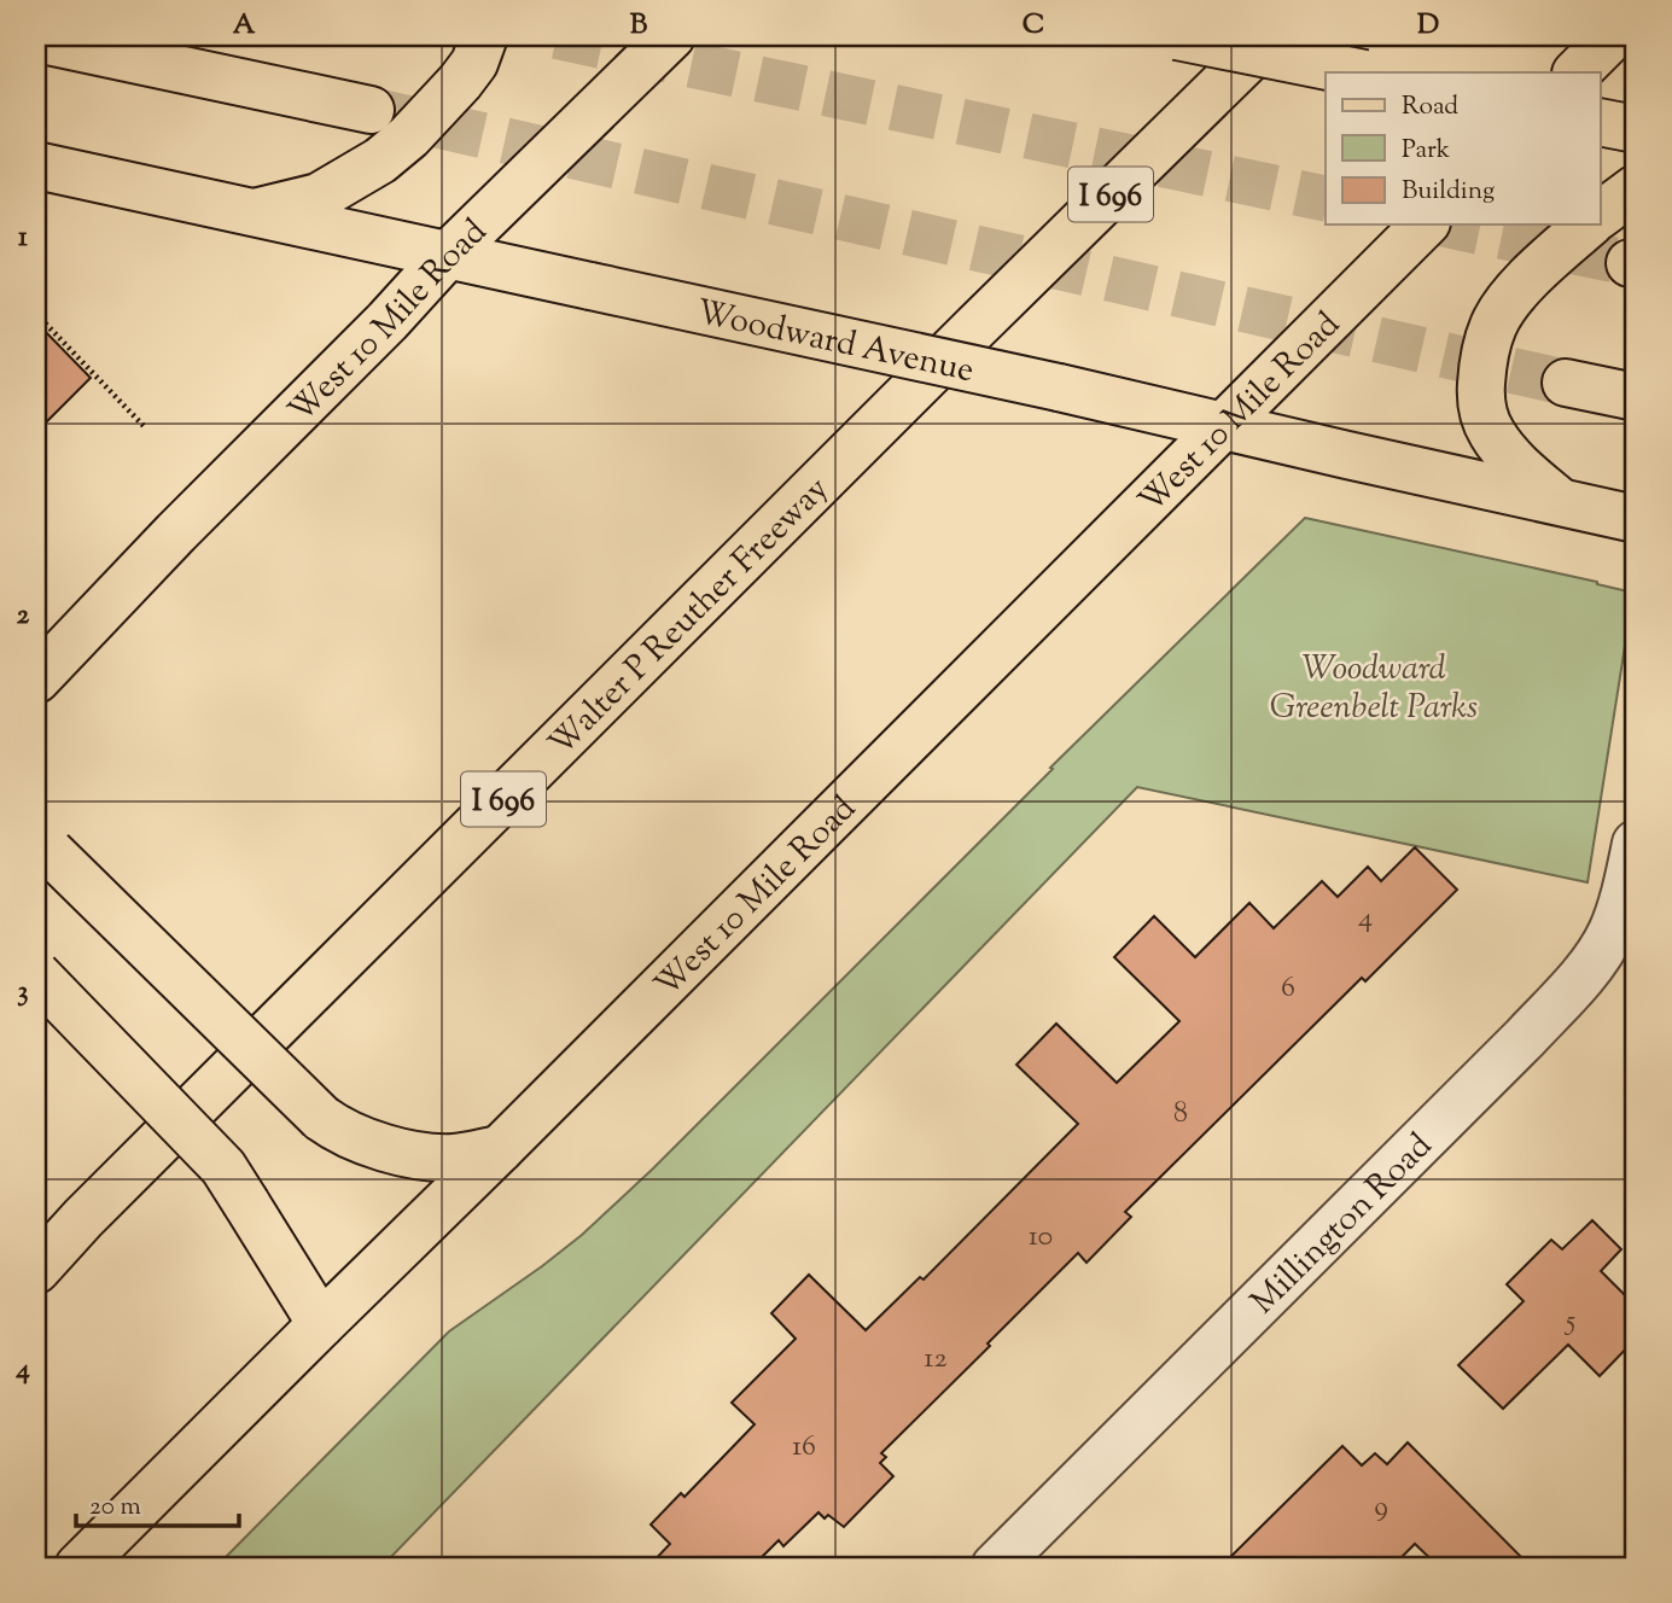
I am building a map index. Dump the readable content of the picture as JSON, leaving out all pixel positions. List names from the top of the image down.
{
  "streets": {
    "main road": [
      "I 696",
      "West 10 Mile Road",
      "Woodward Avenue",
      "Walter P Reuther Freeway"
    ],
    "street": ["Millington Road"]
  },
  "crossings": [
    ["West 10 Mile Road", "Woodward Avenue"]
  ],
  "parks": ["Woodward Greenbelt Parks"],
  "house_numbers": [
    "4",
    "6",
    "8",
    "10",
    "5",
    "12",
    "16",
    "9"
  ],
  "legend": ["Road", "Park", "Building"],
  "scale_bar": "20 m",
  "grid": {
    "columns": [
      "A",
      "B",
      "C",
      "D"
    ],
    "rows": [
      "1",
      "2",
      "3",
      "4"
    ]
  }
}
